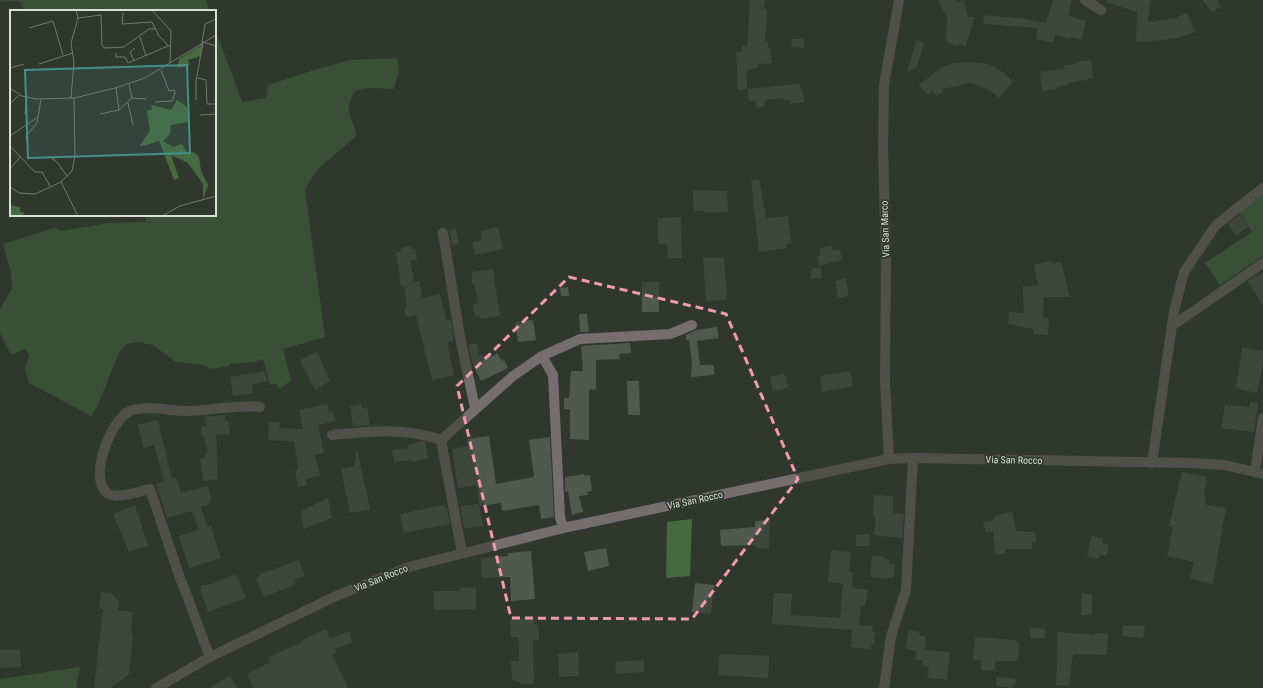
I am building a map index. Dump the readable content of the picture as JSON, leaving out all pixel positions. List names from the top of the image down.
{
  "streets": {
    "street": ["Via San Marco", "Via San Rocco"]
  },
  "crossings": [
    ["Via San Marco", "Via San Rocco"]
  ]
}
